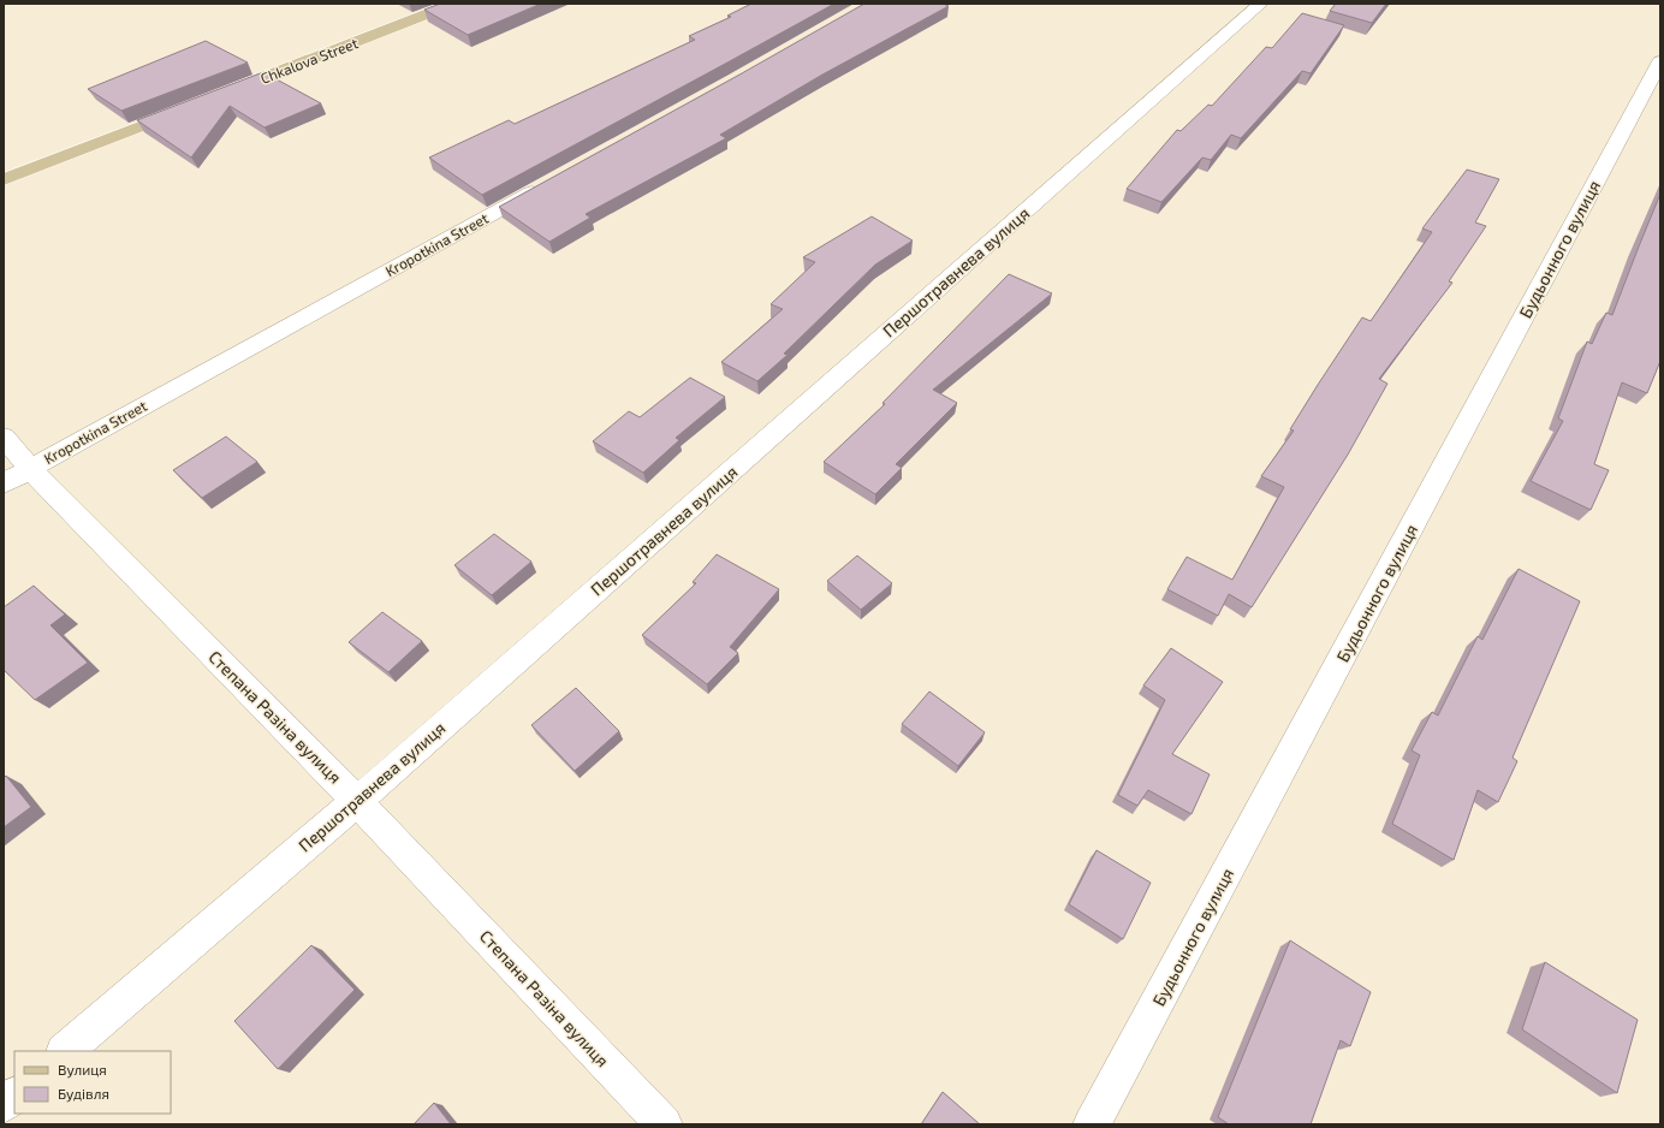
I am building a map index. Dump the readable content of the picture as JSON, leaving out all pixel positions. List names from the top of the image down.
{
  "streets": {
    "main road": ["Chkalova Street"],
    "street": [
      "Kropotkina Street",
      "Будьонного вулиця",
      "Першотравнева вулиця",
      "Степана Разіна вулиця"
    ]
  },
  "crossings": [
    ["Kropotkina Street", "Степана Разіна вулиця"],
    ["Першотравнева вулиця", "Степана Разіна вулиця"]
  ],
  "legend": ["Вулиця", "Будівля"]
}
